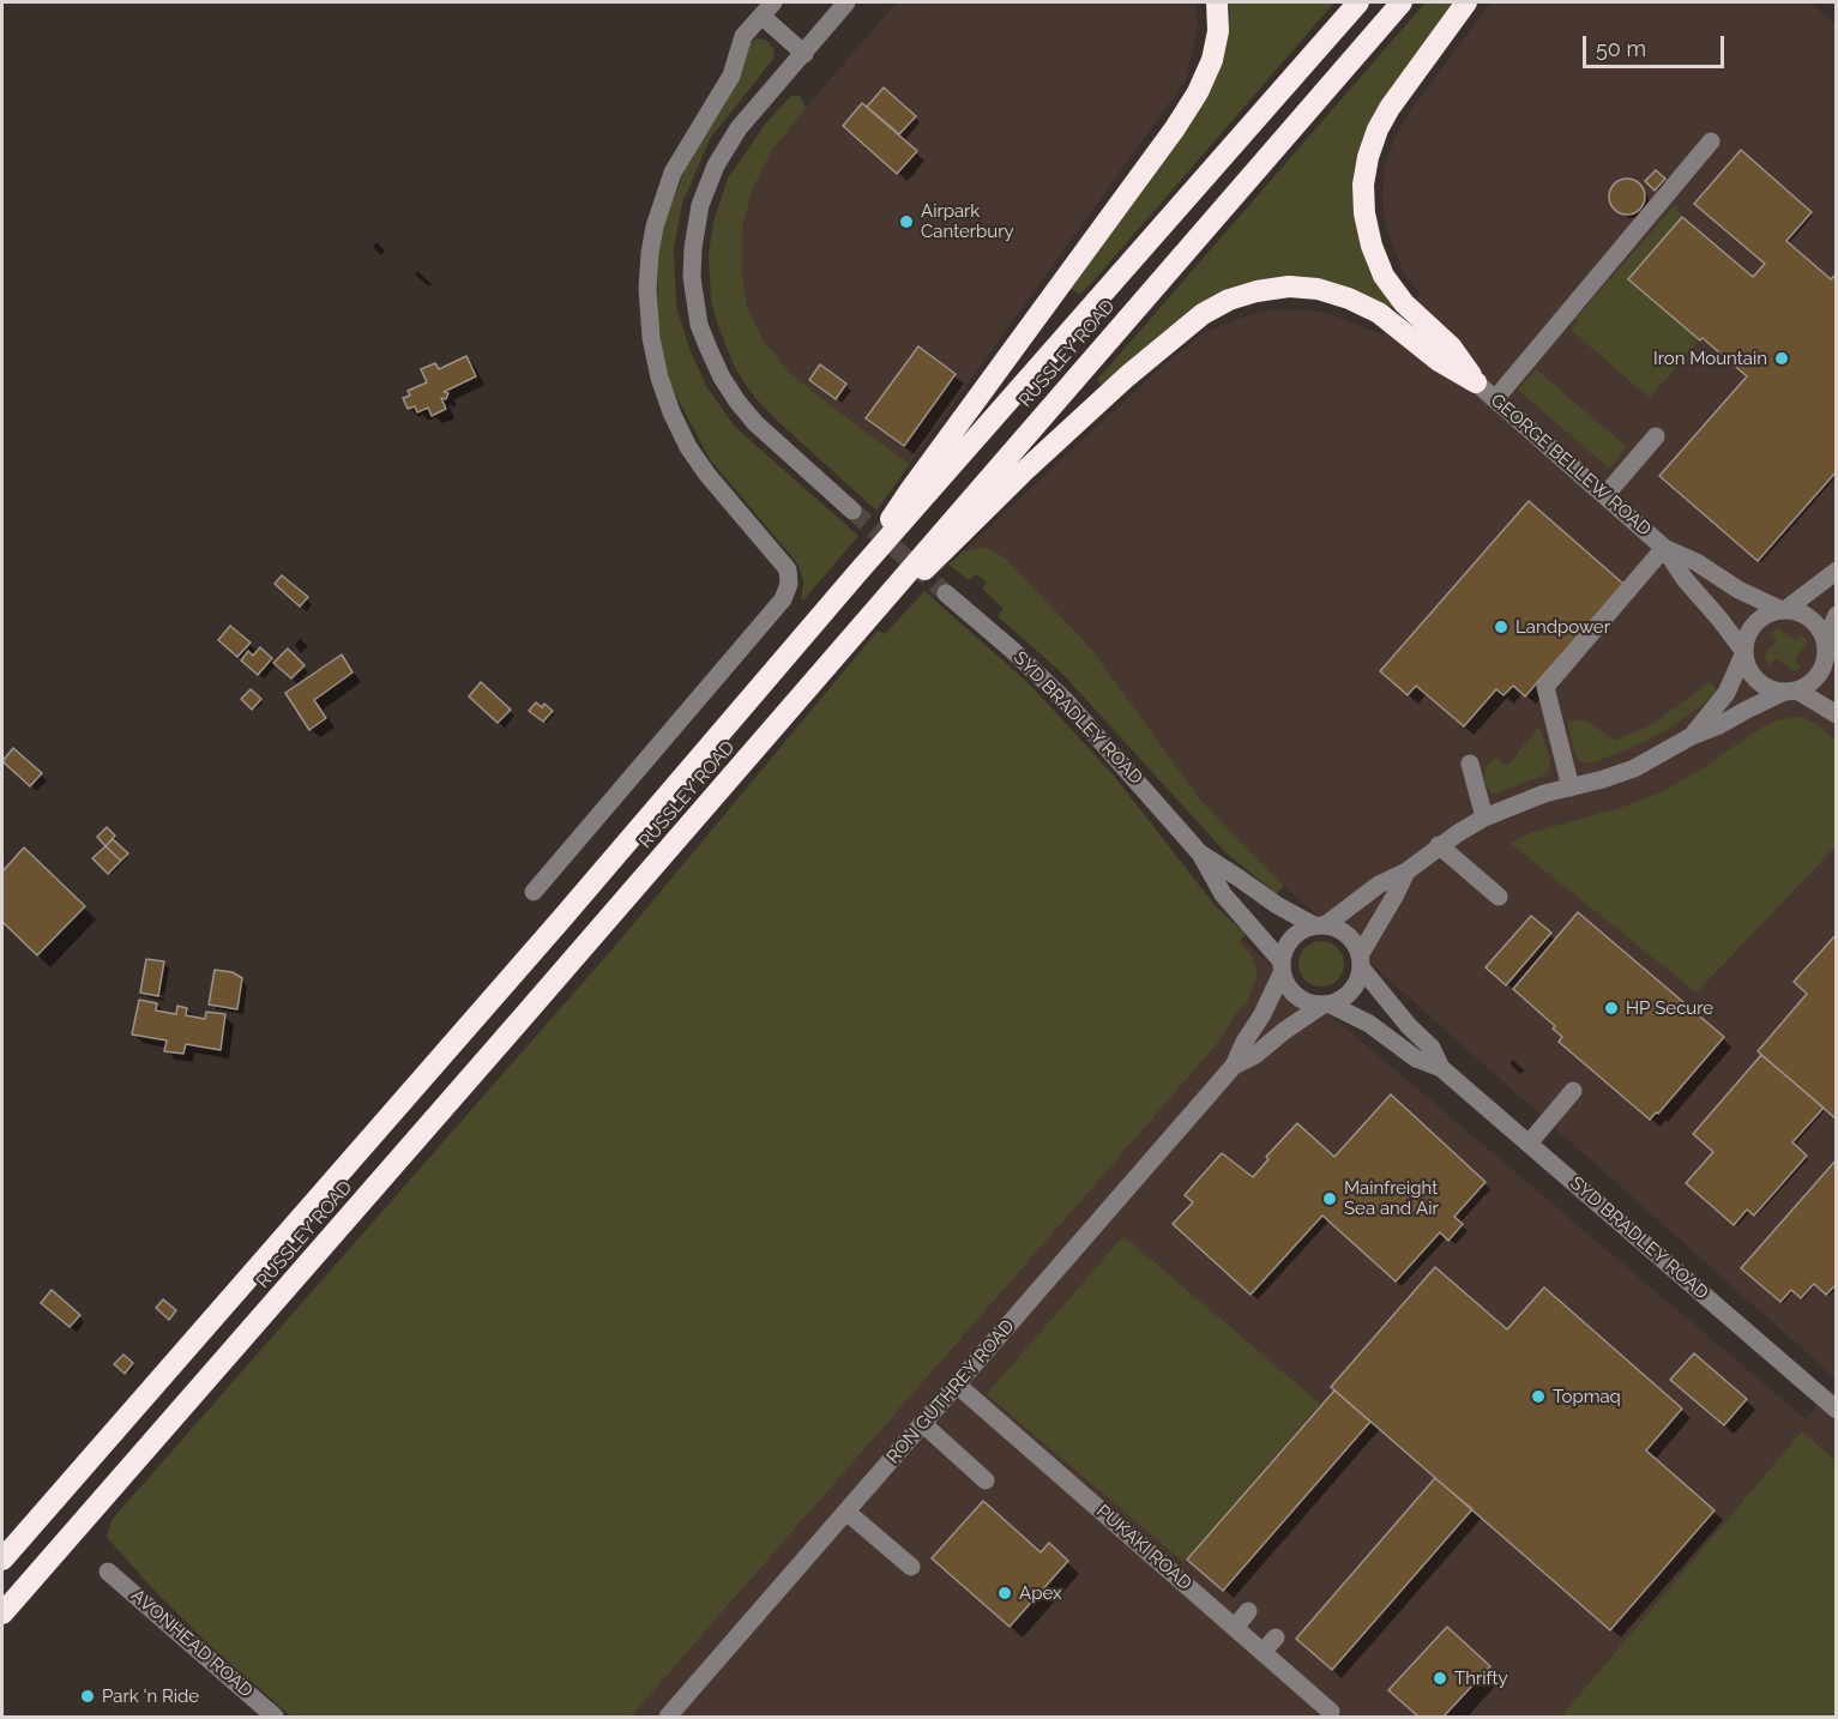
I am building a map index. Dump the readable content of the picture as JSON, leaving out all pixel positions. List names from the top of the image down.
{
  "streets": {
    "highway": ["RUSSLEY ROAD"],
    "street": [
      "GEORGE BELLEW ROAD",
      "SYD BRADLEY ROAD",
      "RON GUTHREY ROAD",
      "PUKAKI ROAD",
      "AVONHEAD ROAD"
    ]
  },
  "crossings": [
    ["SYD BRADLEY ROAD", "RON GUTHREY ROAD"],
    ["RON GUTHREY ROAD", "PUKAKI ROAD"]
  ],
  "places": [
    "Airpark Canterbury",
    "Iron Mountain",
    "Landpower",
    "HP Secure",
    "Mainfreight Sea and Air",
    "Topmaq",
    "Apex",
    "Thrifty",
    "Park 'n Ride"
  ],
  "scale_bar": "50 m"
}
